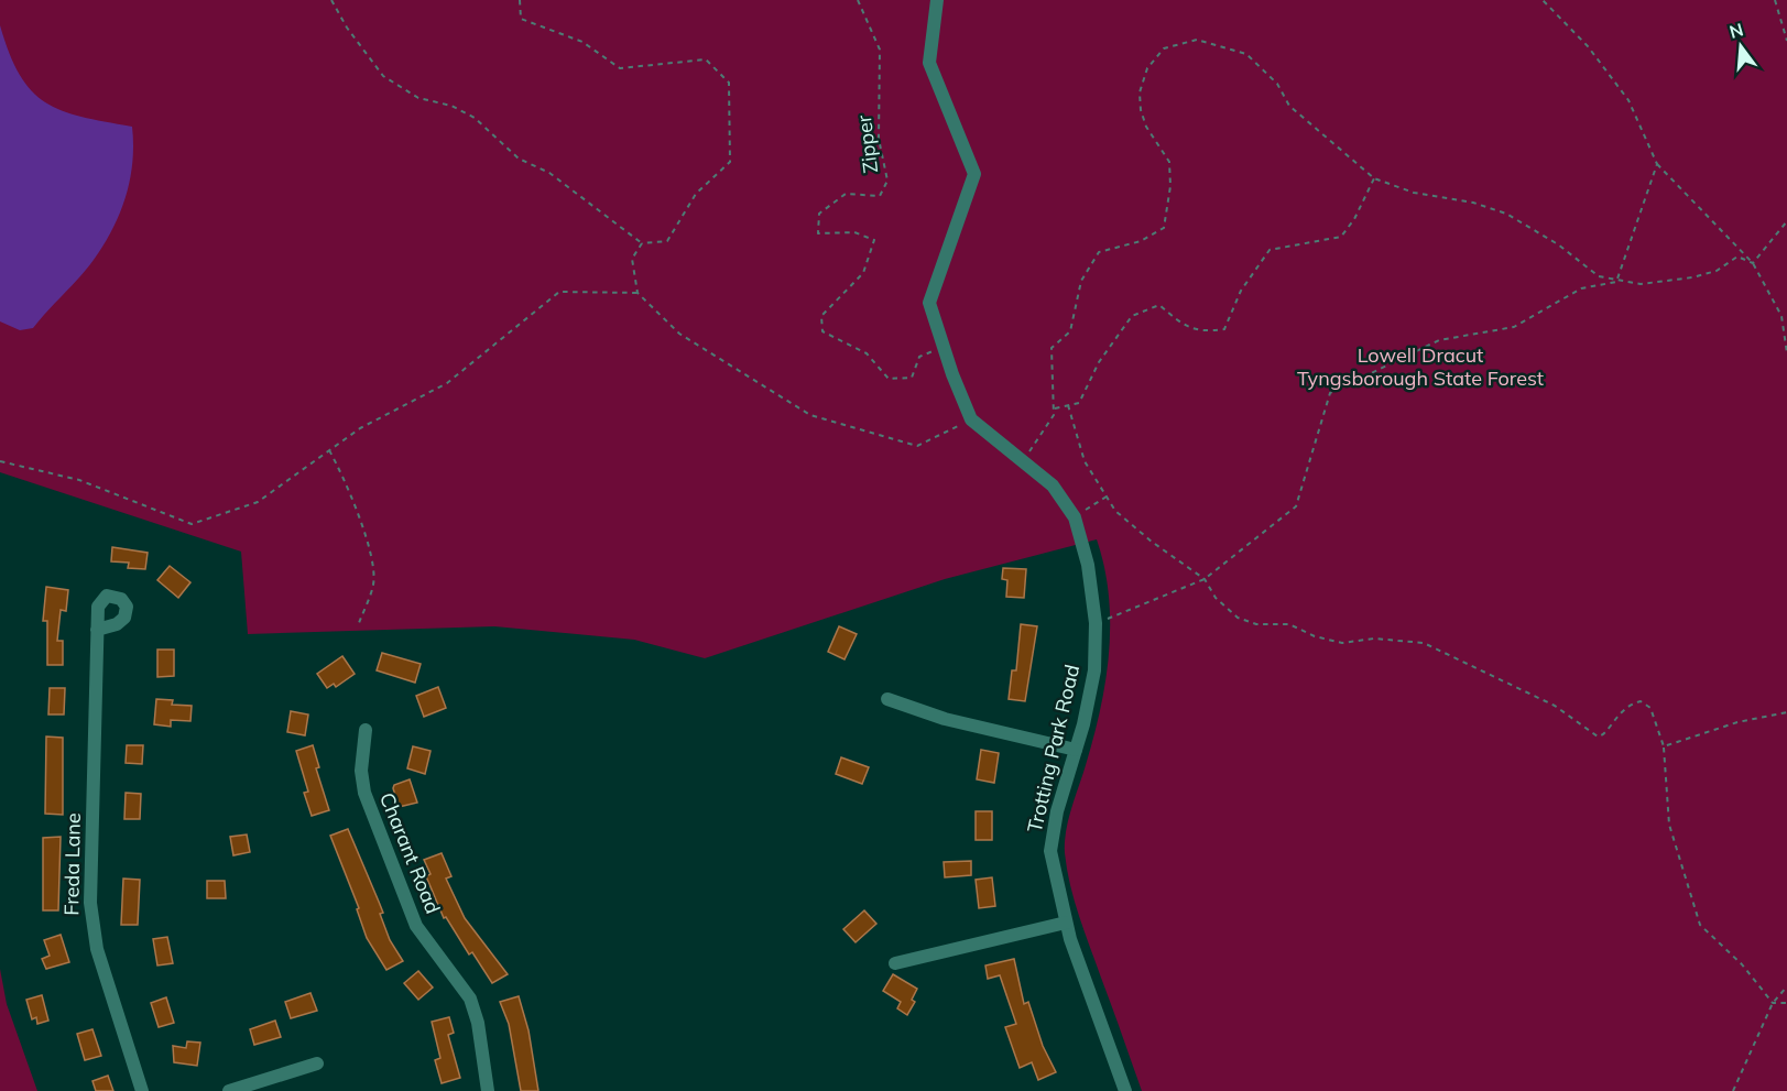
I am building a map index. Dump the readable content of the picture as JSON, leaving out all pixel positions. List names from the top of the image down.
{
  "streets": {
    "street": ["Trotting Park Road", "Charant Road", "Freda Lane"],
    "path": ["Zipper"]
  },
  "crossings": [
    ["Zipper", "Trotting Park Road"]
  ],
  "parks": ["Lowell Dracut Tyngsborough State Forest"],
  "north": "top"
}
